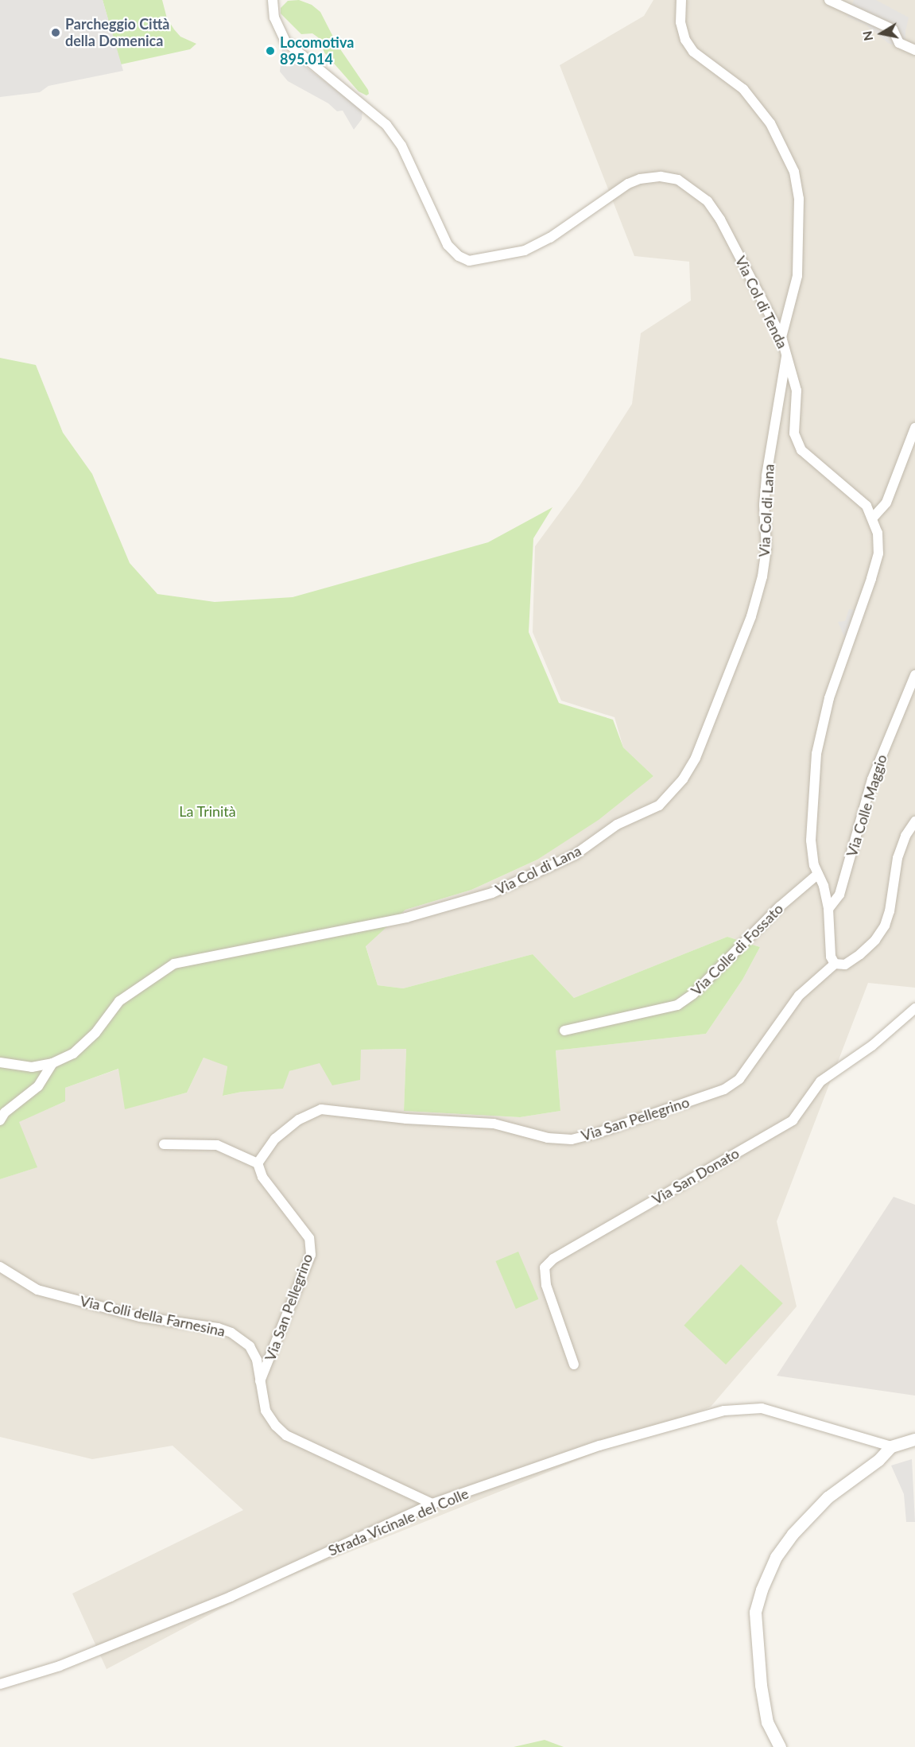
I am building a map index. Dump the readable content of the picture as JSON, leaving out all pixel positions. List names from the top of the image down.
{
  "streets": {
    "street": [
      "Via Col di Tenda",
      "Via Col di Lana",
      "Via Colle Maggio",
      "Via Colle di Fossato",
      "Via San Pellegrino",
      "Via San Donato",
      "Via Colli della Farnesina",
      "Strada Vicinale del Colle"
    ]
  },
  "crossings": [
    ["Via Col di Tenda", "Via Col di Lana"],
    ["Via Col di Tenda", "Via Colle Maggio"],
    ["Via Col di Tenda", "Via Colle di Fossato"],
    ["Via Col di Tenda", "Via San Pellegrino"],
    ["Via San Pellegrino", "Via Colli della Farnesina"],
    ["Via Colli della Farnesina", "Strada Vicinale del Colle"]
  ],
  "parks": ["La Trinità"],
  "places": ["Parcheggio Città della Domenica", "Locomotiva 895.014"],
  "north": "left"
}
